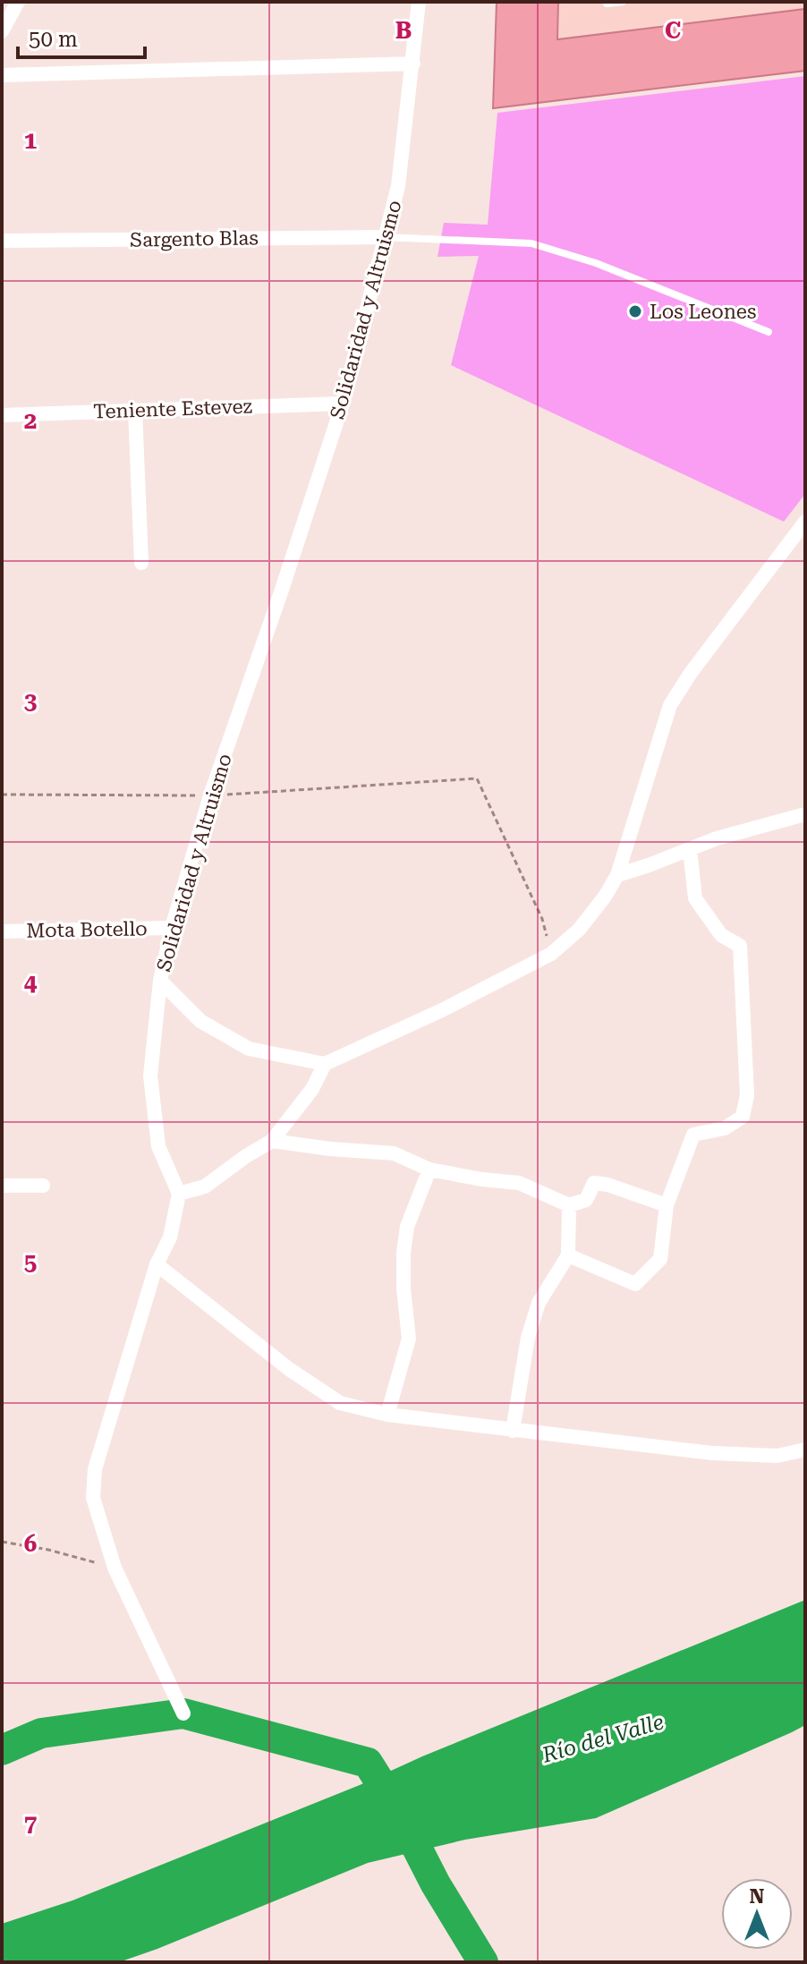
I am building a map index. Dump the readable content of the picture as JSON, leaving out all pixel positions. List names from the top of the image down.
{
  "streets": {
    "street": [
      "Sargento Blas",
      "Solidaridad y Altruismo",
      "Teniente Estevez",
      "Mota Botello"
    ]
  },
  "crossings": [
    ["Sargento Blas", "Solidaridad y Altruismo"],
    ["Solidaridad y Altruismo", "Teniente Estevez"],
    ["Solidaridad y Altruismo", "Mota Botello"]
  ],
  "water": ["Río del Valle"],
  "places": ["Los Leones"],
  "scale_bar": "50 m",
  "north": "top",
  "grid": {
    "columns": ["B", "C"],
    "rows": [
      "1",
      "2",
      "3",
      "4",
      "5",
      "6",
      "7"
    ]
  }
}
